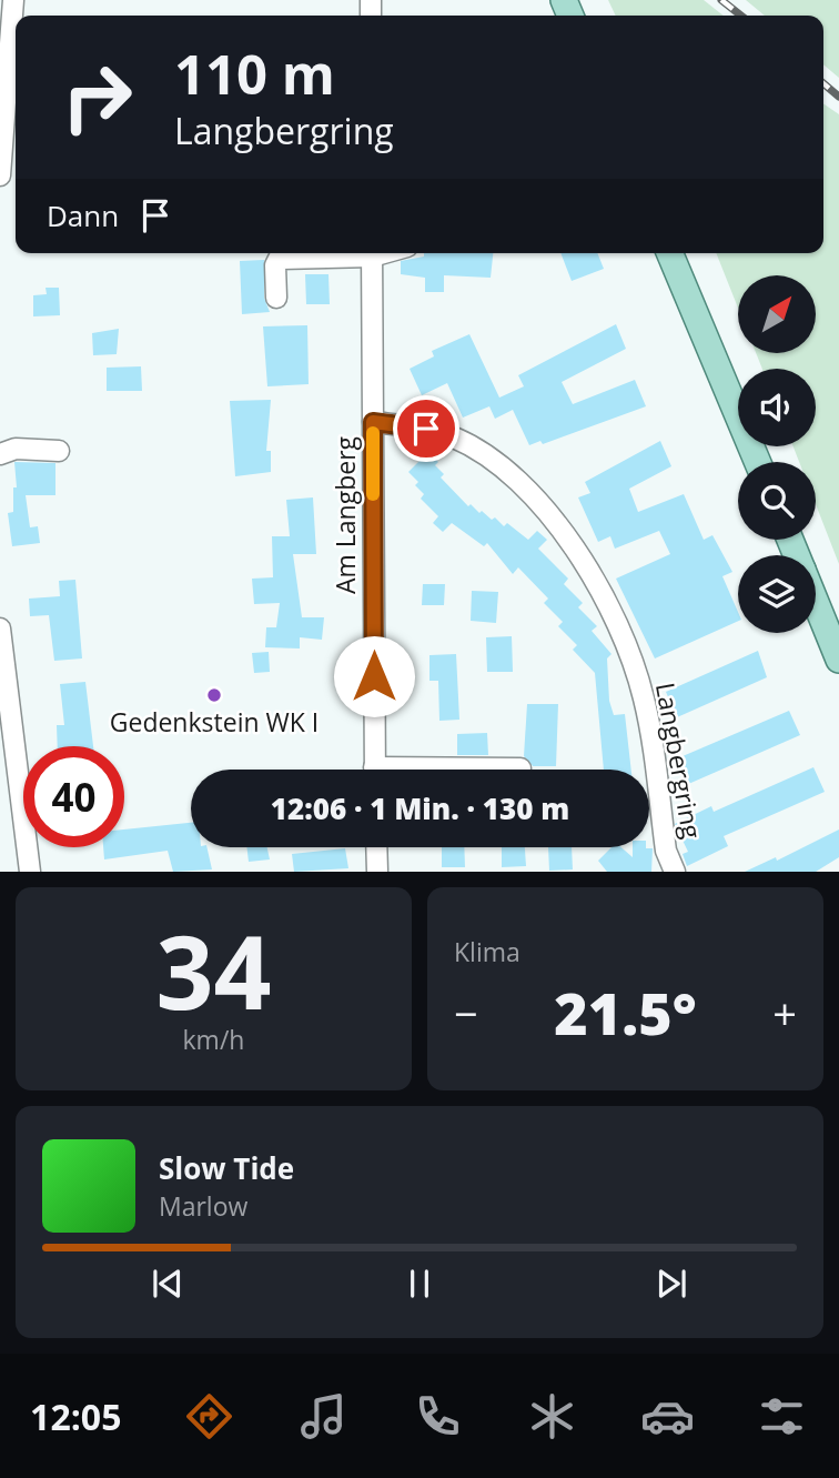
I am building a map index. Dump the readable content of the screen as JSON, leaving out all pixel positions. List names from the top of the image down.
{
  "streets": {
    "street": ["Am Langberg", "Langbergring"]
  },
  "crossings": [
    ["Am Langberg", "Langbergring"]
  ],
  "places": ["Gedenkstein WK I"],
  "north": "top right",
  "page": {
    "turn": ["110 m", "Langbergring"],
    "then": "Dann",
    "limit": "40",
    "trip": "12:06 · 1 Min. · 130 m",
    "tile": [
      ["34", "km/h"],
      "Klima"
    ],
    "heat": ["−", "21.5°", "+"],
    "song": ["Slow Tide", "Marlow"],
    "tabs": "12:05"
  }
}
